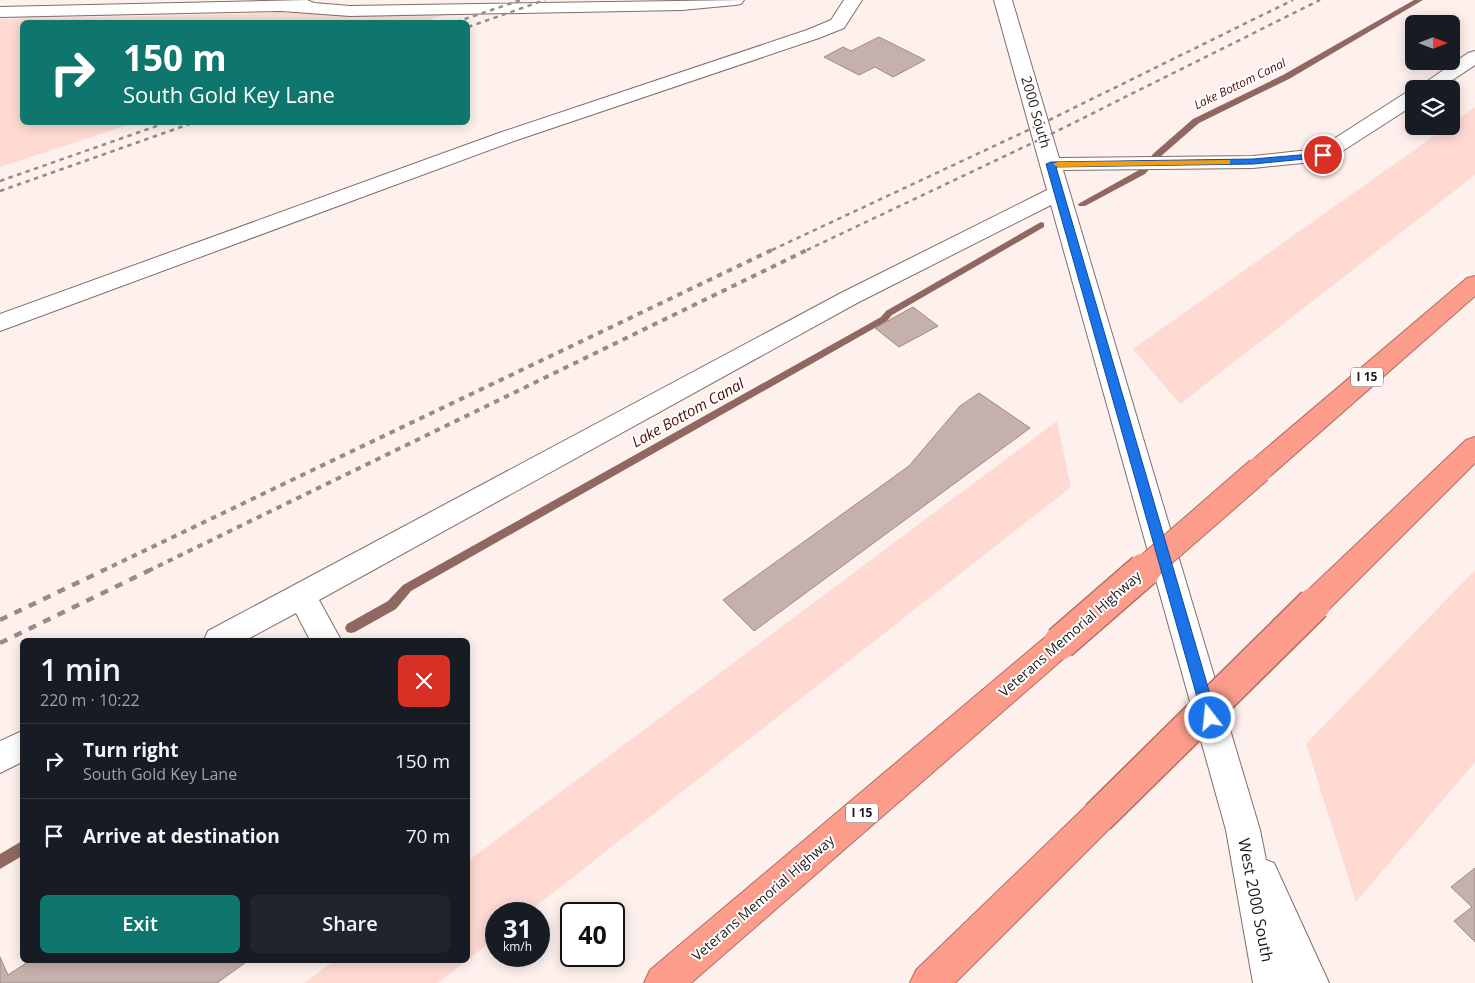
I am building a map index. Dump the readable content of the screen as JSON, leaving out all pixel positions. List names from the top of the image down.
{
  "streets": {
    "highway": ["I 15", "Veterans Memorial Highway"],
    "street": ["2000 South", "West 2000 South"]
  },
  "crossings": [
    ["2000 South", "West 2000 South"]
  ],
  "water": ["Lake Bottom Canal"],
  "north": "right",
  "page": {
    "turn": ["150 m", "South Gold Key Lane"],
    "heading": ["1 min", "220 m · 10:22"],
    "list": [
      {
        "name": "Turn right",
        "note": "South Gold Key Lane",
        "value": "150 m"
      },
      {
        "name": "Arrive at destination",
        "value": "70 m"
      }
    ],
    "buttons": ["Exit", "Share"],
    "speed": "31 km/h",
    "limit": "40"
  }
}
